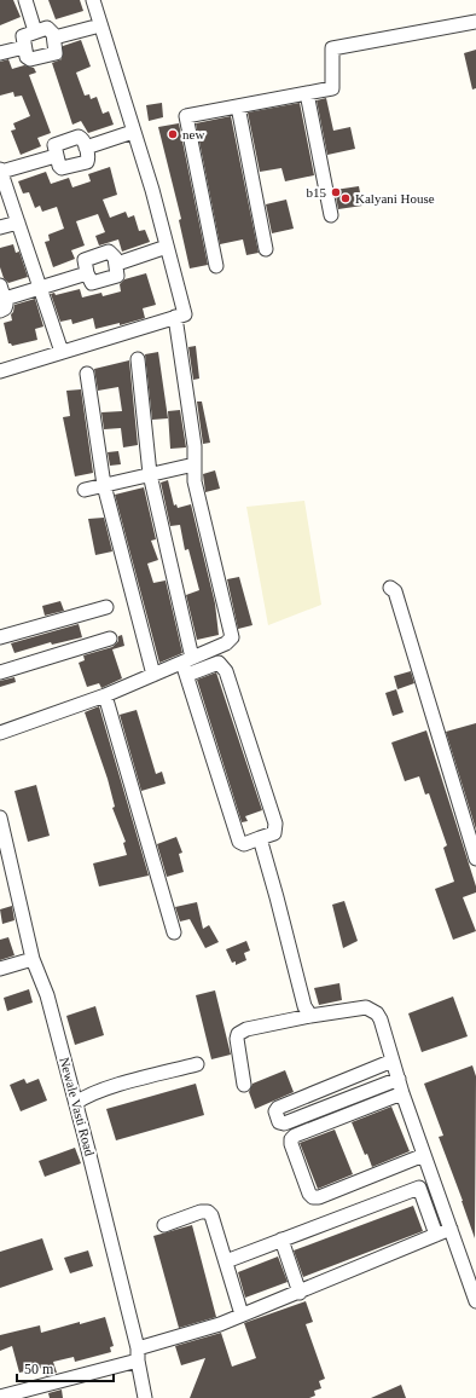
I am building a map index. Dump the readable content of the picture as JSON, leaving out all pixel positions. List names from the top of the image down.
{
  "streets": {
    "street": ["Newale Vasti Road"]
  },
  "places": ["new", "b15", "Kalyani House"],
  "scale_bar": "50 m"
}
